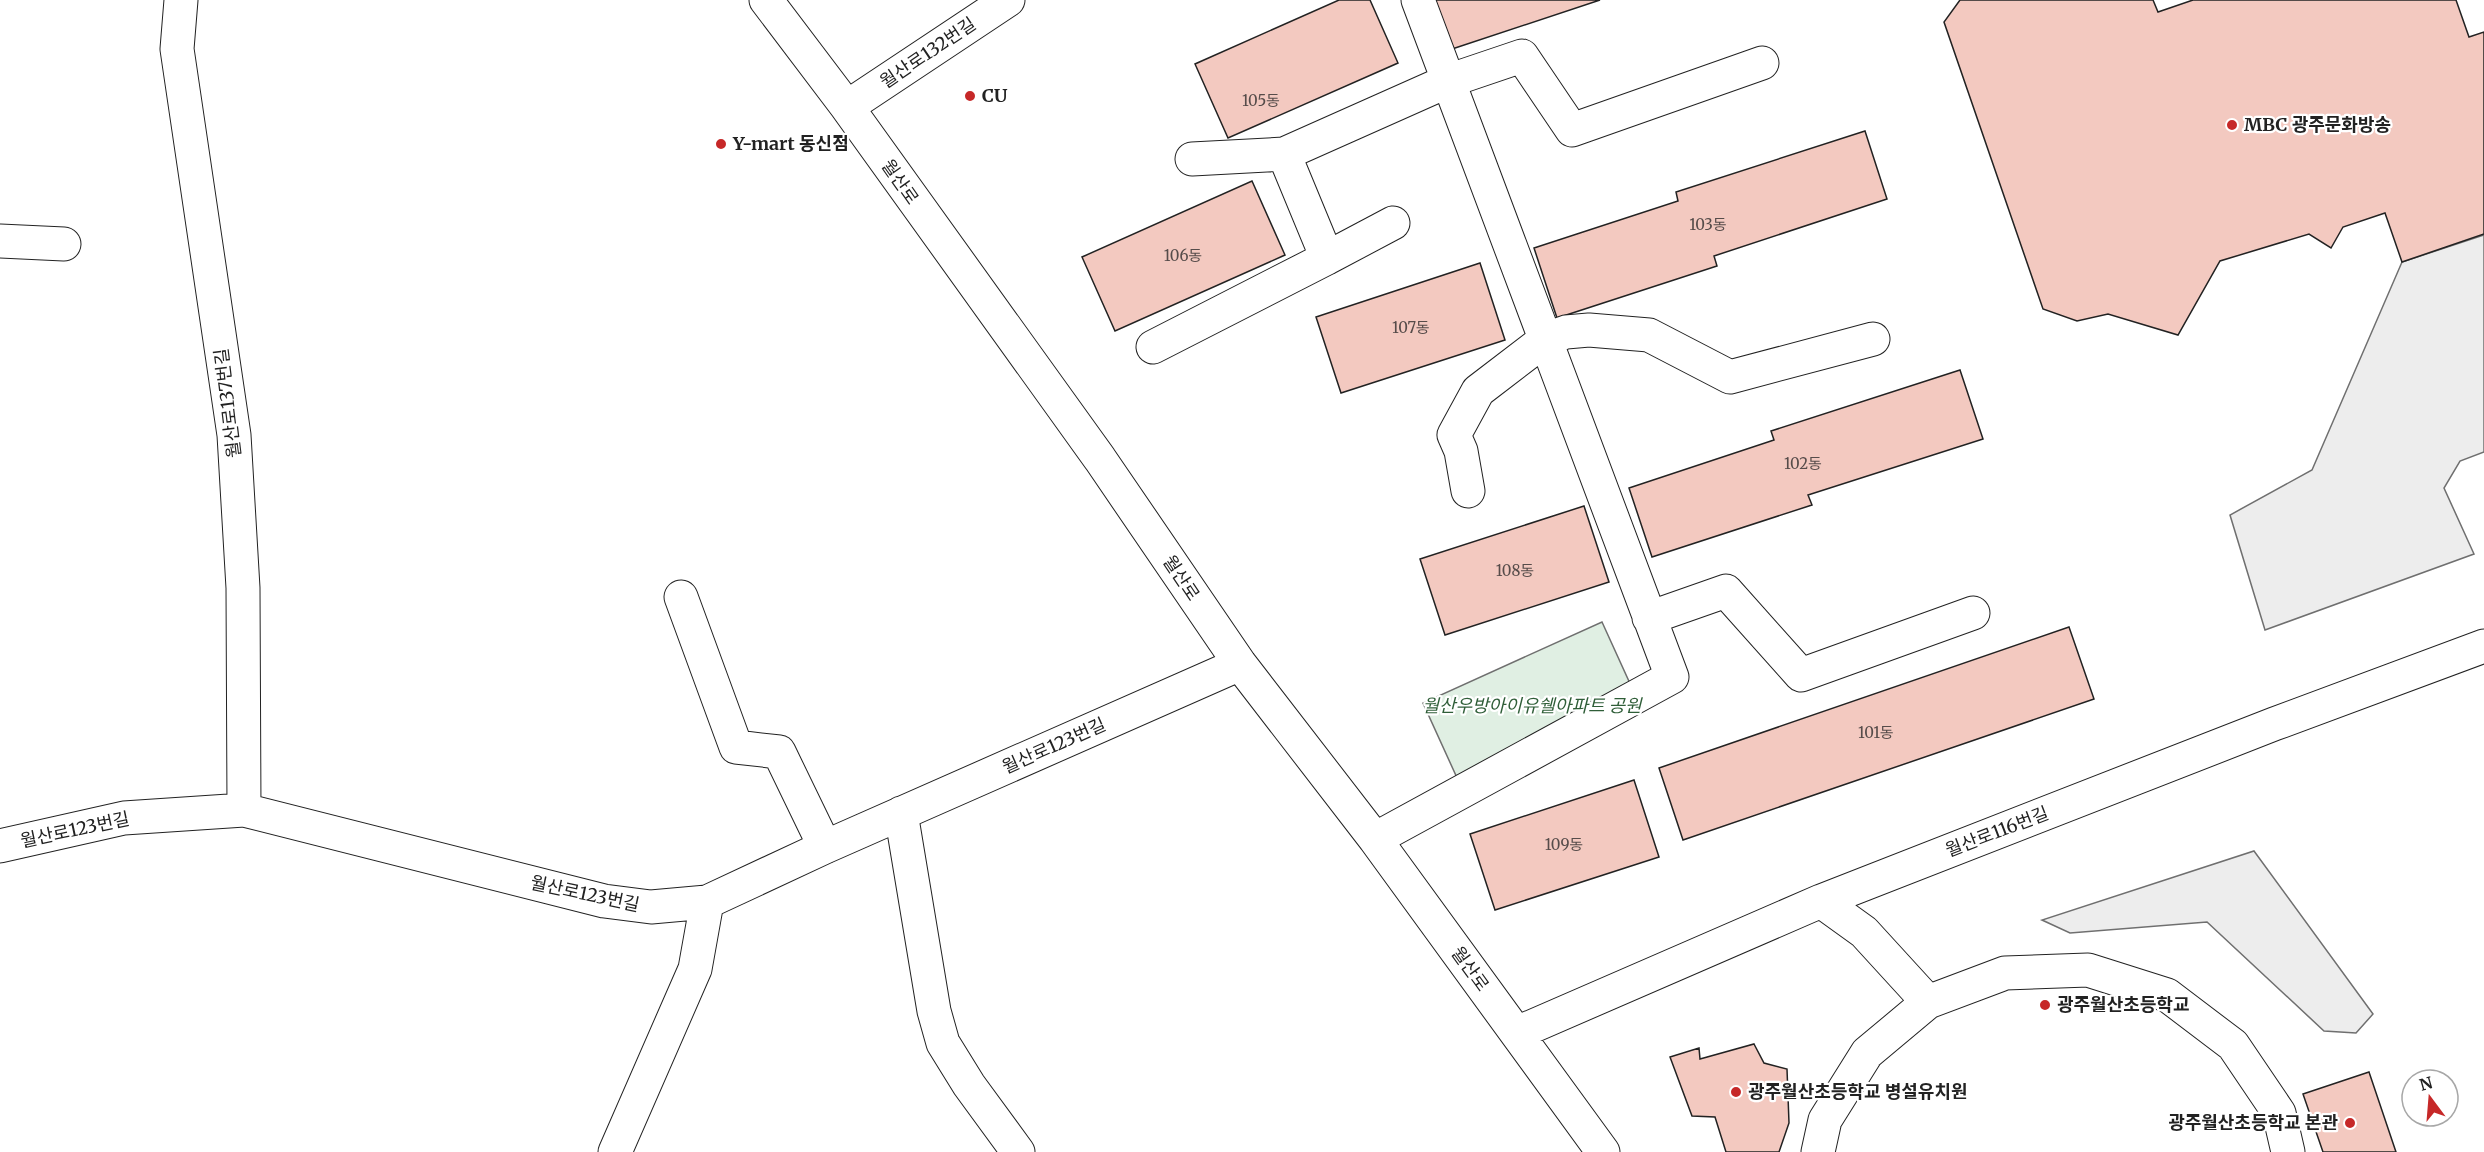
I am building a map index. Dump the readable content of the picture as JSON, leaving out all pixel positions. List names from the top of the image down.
{
  "streets": {
    "street": [
      "월산로132번길",
      "월산로",
      "월산로137번길",
      "월산로123번길",
      "월산로116번길"
    ]
  },
  "crossings": [
    ["월산로132번길", "월산로"],
    ["월산로", "월산로123번길"],
    ["월산로", "월산로116번길"],
    ["월산로137번길", "월산로123번길"]
  ],
  "parks": ["월산우방아이유쉘아파트 공원"],
  "places": [
    "CU",
    "MBC 광주문화방송",
    "Y-mart 동신점",
    "광주월산초등학교",
    "광주월산초등학교 병설유치원",
    "광주월산초등학교 본관"
  ],
  "house_numbers": [
    "105동",
    "103동",
    "106동",
    "107동",
    "102동",
    "108동",
    "101동",
    "109동"
  ],
  "north": "top"
}
